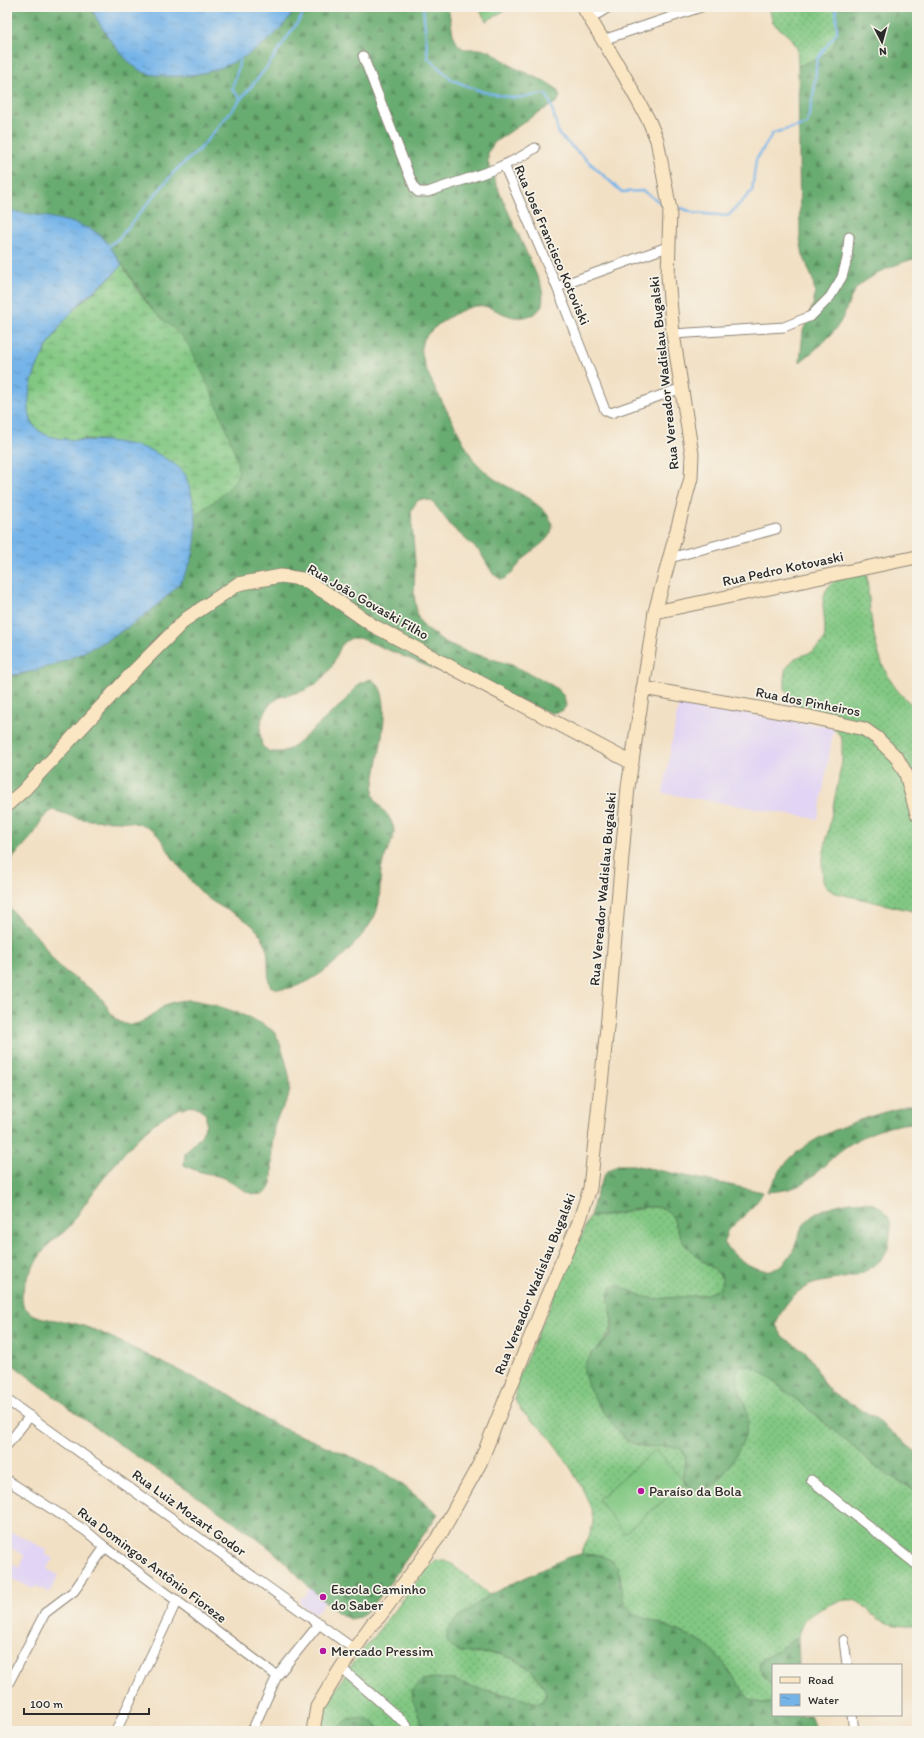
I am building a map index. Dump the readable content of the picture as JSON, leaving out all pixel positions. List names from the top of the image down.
{
  "streets": {
    "main road": [
      "Rua Vereador Wadislau Bugalski",
      "Rua Pedro Kotovaski",
      "Rua João Govaski Filho",
      "Rua dos Pinheiros"
    ],
    "street": ["Rua José Francisco Kotoviski", "Rua Luiz Mozart Godor", "Rua Domingos Antônio Fioreze"]
  },
  "crossings": [
    ["Rua José Francisco Kotoviski", "Rua Vereador Wadislau Bugalski"],
    ["Rua Vereador Wadislau Bugalski", "Rua Pedro Kotovaski"],
    ["Rua Vereador Wadislau Bugalski", "Rua João Govaski Filho"],
    ["Rua Vereador Wadislau Bugalski", "Rua dos Pinheiros"],
    ["Rua Vereador Wadislau Bugalski", "Rua Luiz Mozart Godor"]
  ],
  "places": ["Paraíso da Bola", "Escola Caminho do Saber", "Mercado Pressim"],
  "legend": ["Road", "Water"],
  "scale_bar": "100 m",
  "north": "bottom"
}
